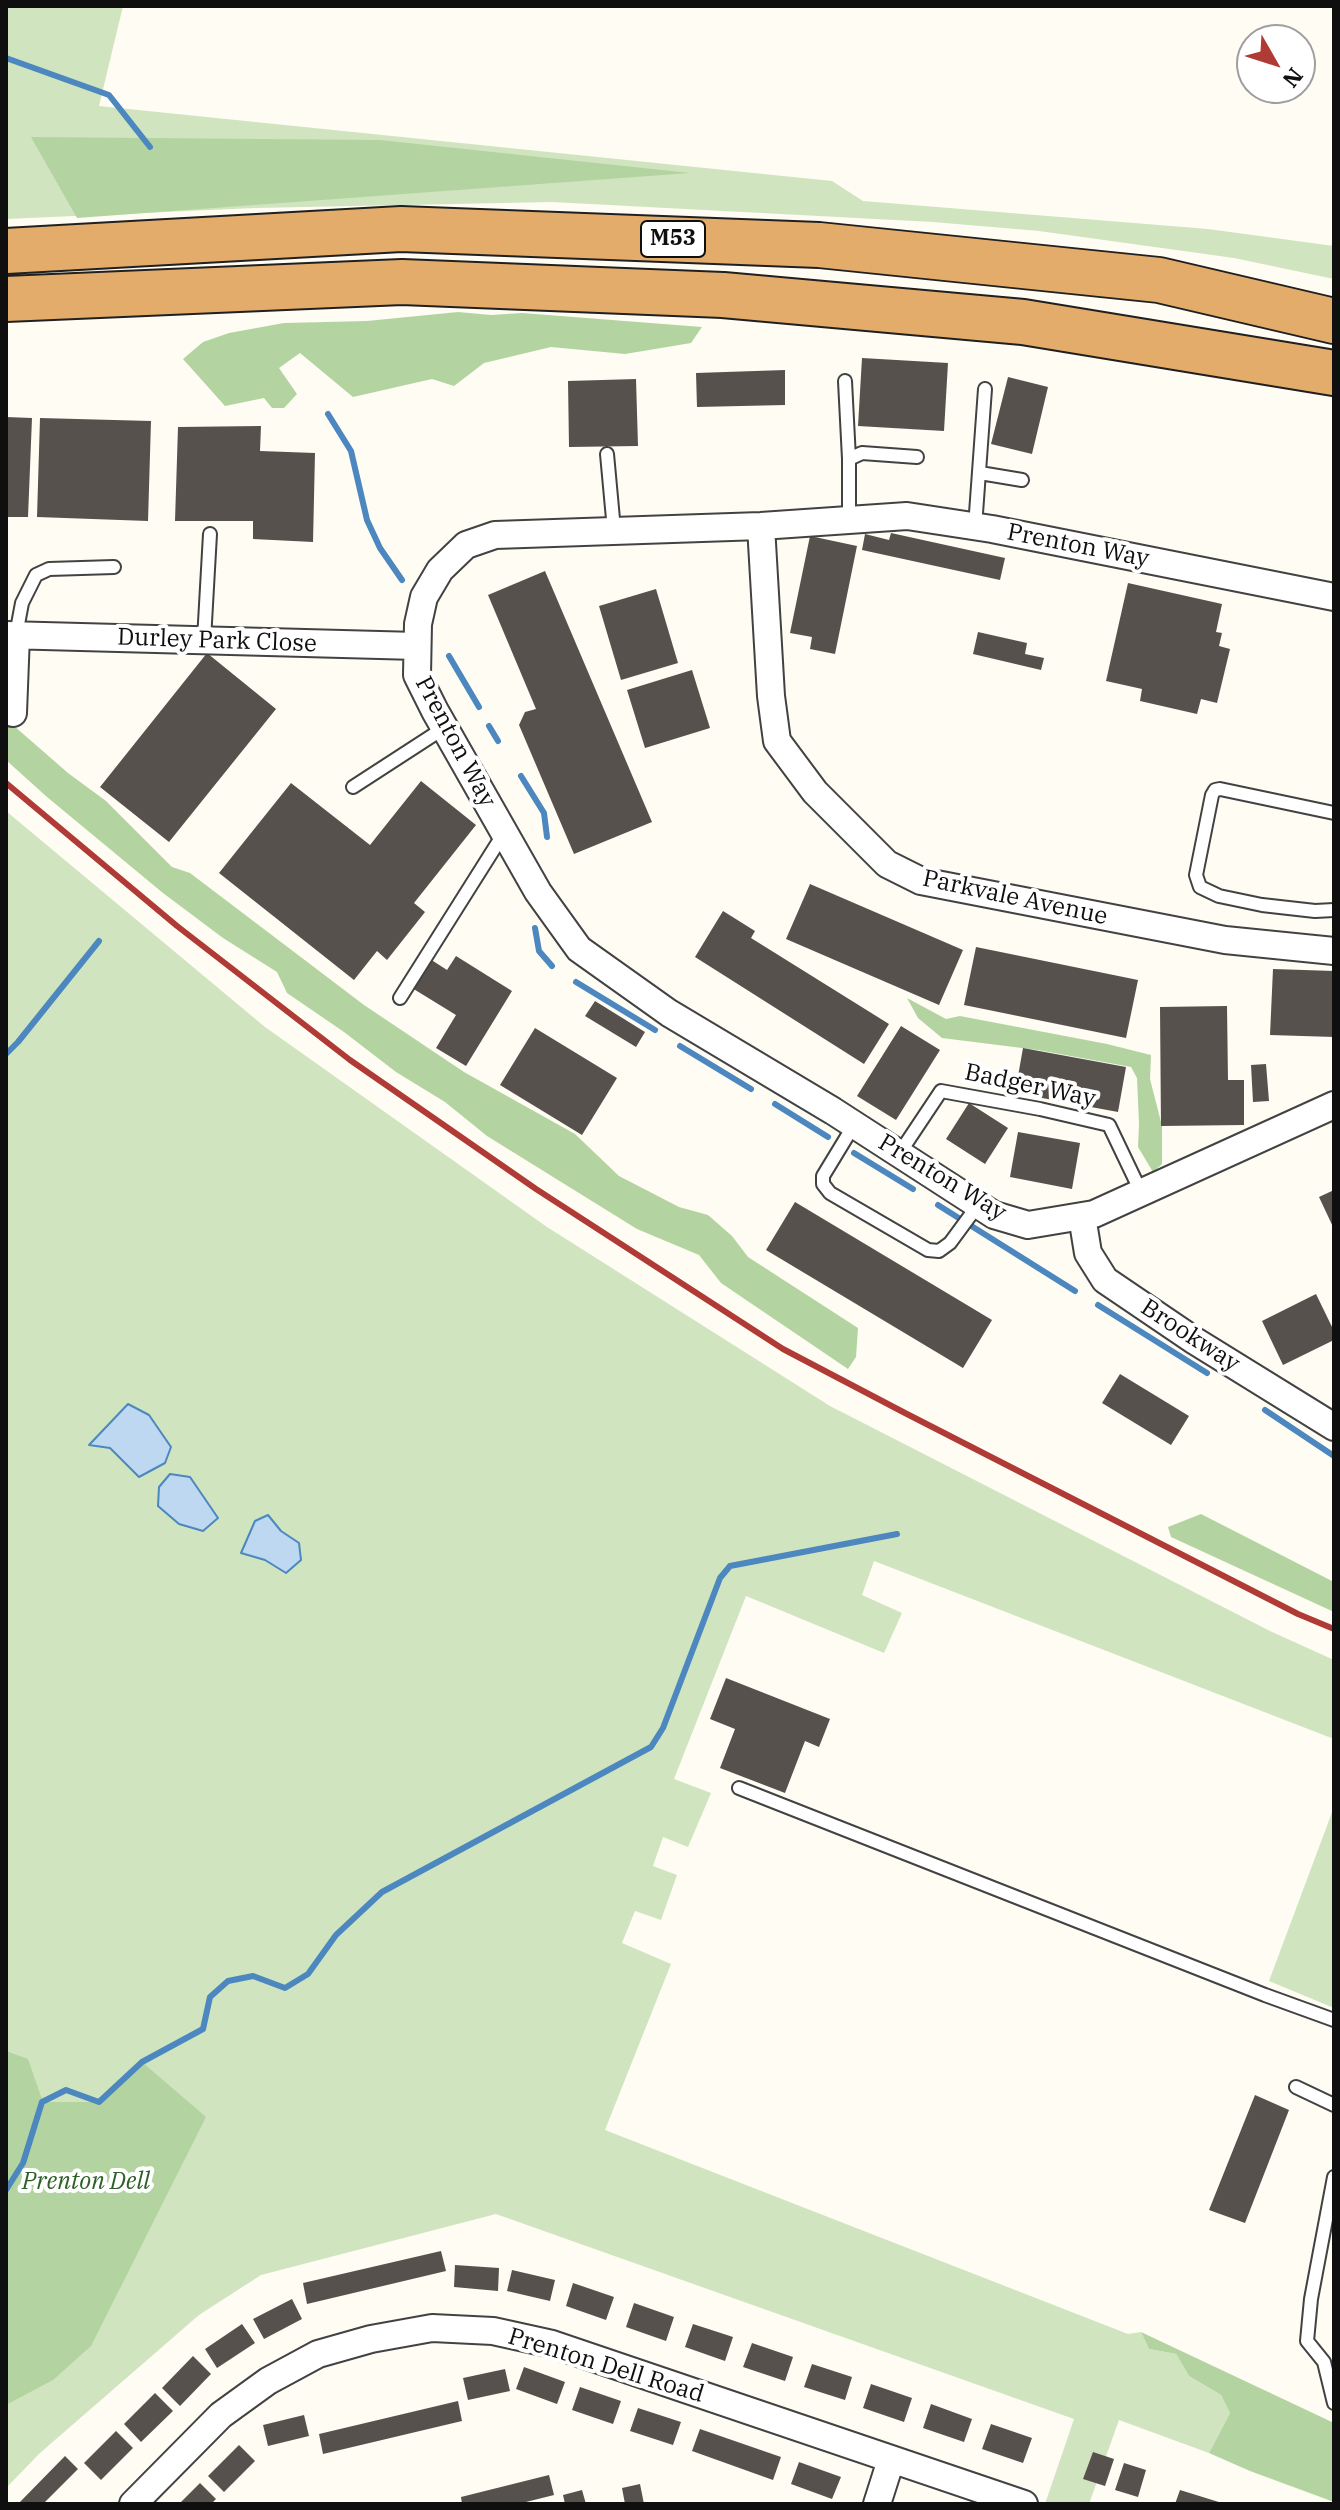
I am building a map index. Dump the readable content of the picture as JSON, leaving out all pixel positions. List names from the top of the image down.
{
  "streets": {
    "highway": ["M53"],
    "street": [
      "Prenton Way",
      "Durley Park Close",
      "Parkvale Avenue",
      "Brookway",
      "Prenton Dell Road"
    ],
    "lane": ["Badger Way"]
  },
  "crossings": [
    ["Prenton Way", "Durley Park Close"],
    ["Prenton Way", "Parkvale Avenue"],
    ["Prenton Way", "Badger Way"],
    ["Prenton Way", "Brookway"]
  ],
  "parks": ["Prenton Dell"],
  "north": "bottom right"
}
